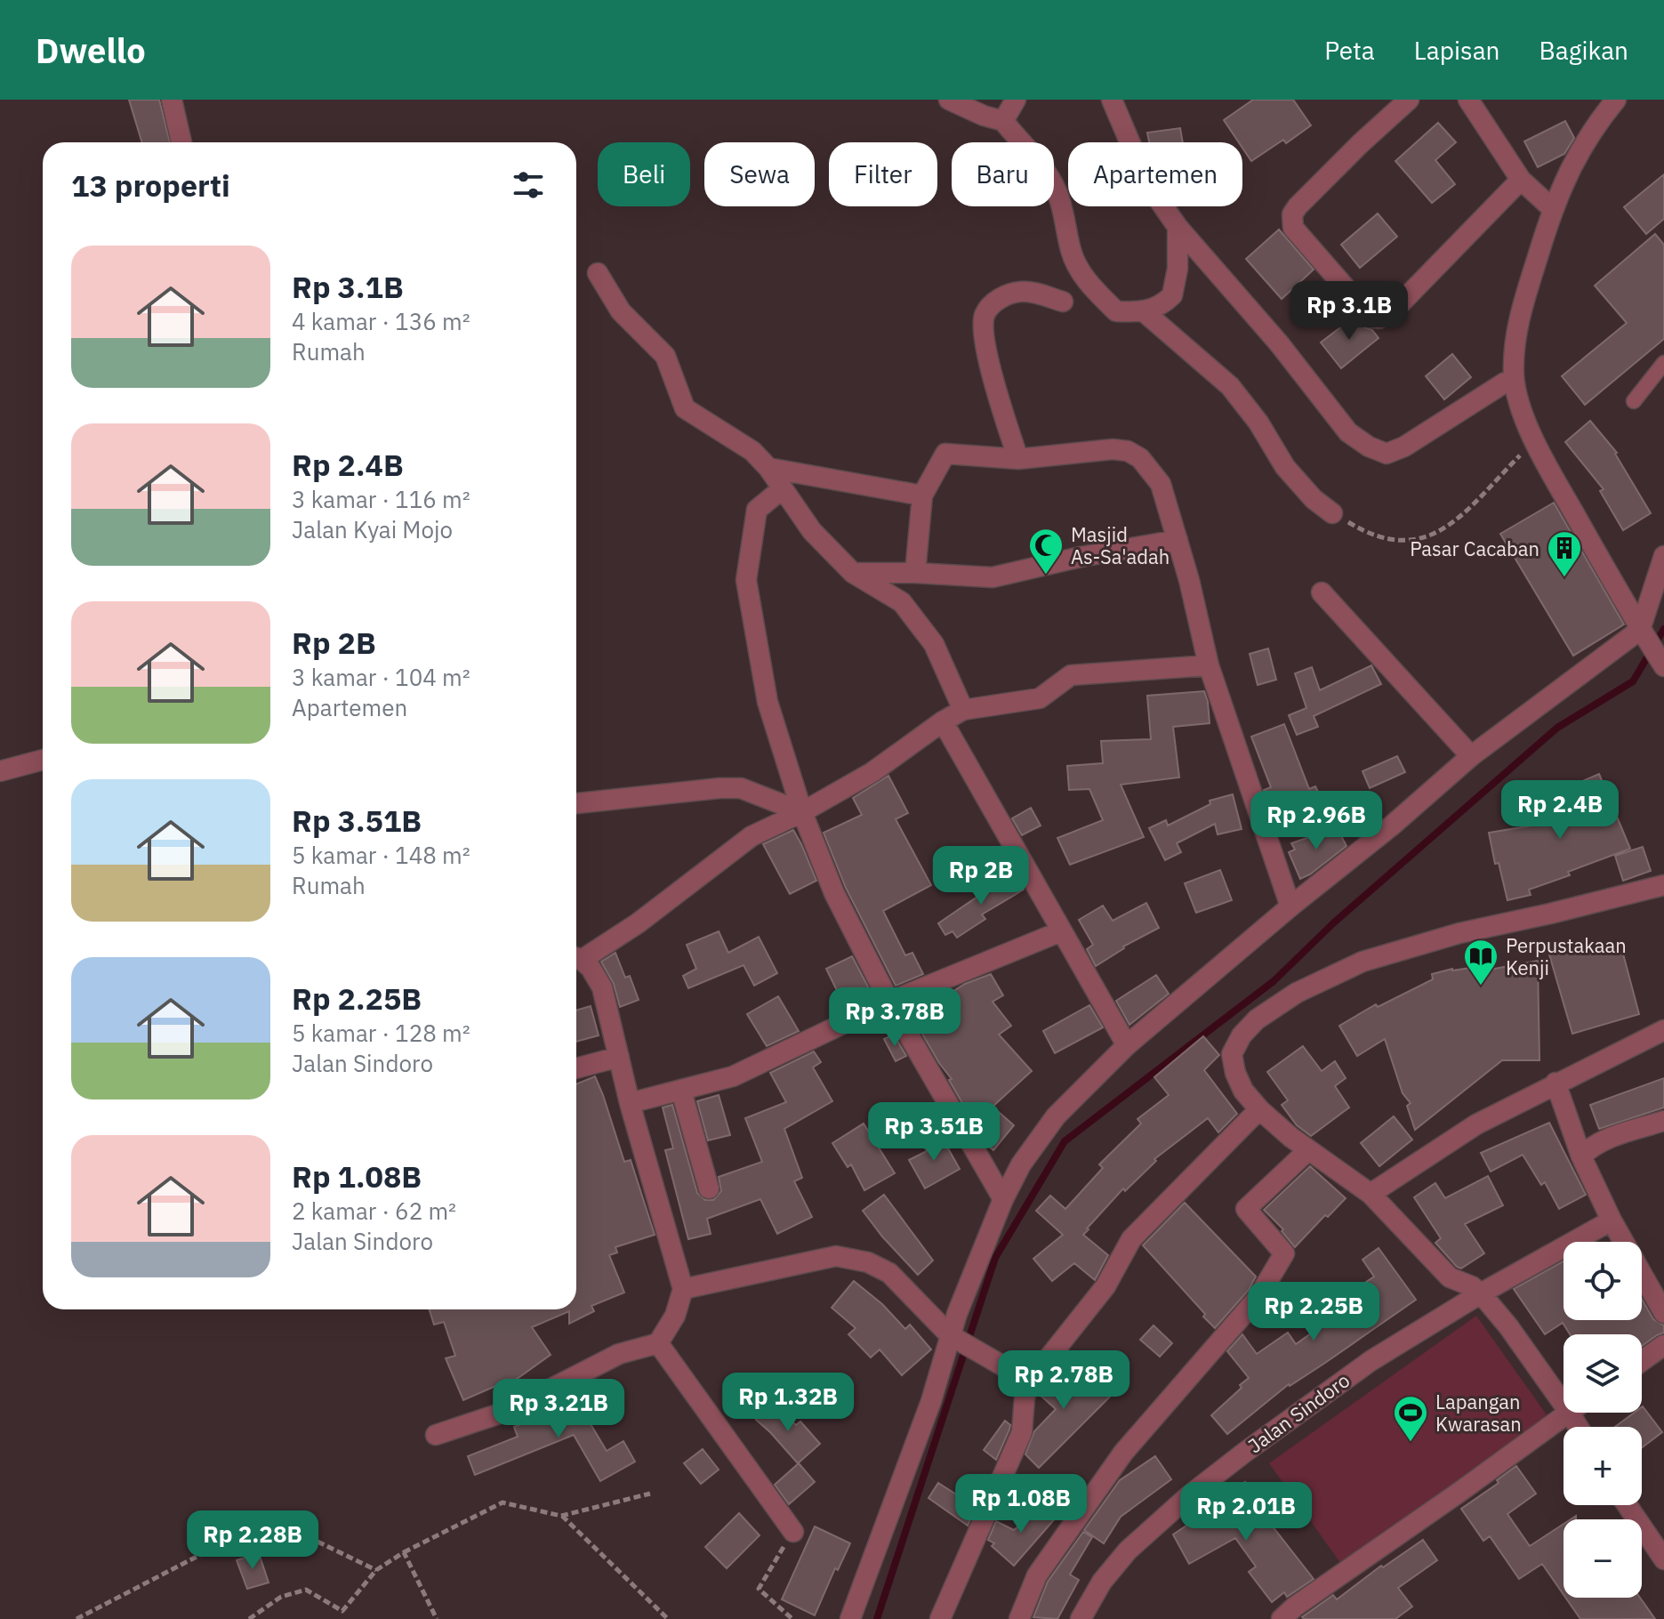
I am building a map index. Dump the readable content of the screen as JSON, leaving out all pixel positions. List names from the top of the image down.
{
  "streets": {
    "street": ["Jalan Sindoro"]
  },
  "places": {
    "mosque": ["Masjid As-Sa'adah"],
    "building": ["Pasar Cacaban"],
    "library": ["Perpustakaan Kenji"],
    "sports": ["Lapangan Kwarasan"]
  },
  "page": {
    "header": "Dwello",
    "nav": ["Peta", "Lapisan", "Bagikan"],
    "chip": [
      "Beli",
      "Sewa",
      "Filter",
      "Baru",
      "Apartemen"
    ],
    "heading": "13 properti",
    "list": [
      {
        "name": "Rp 3.1B",
        "note": "4 kamar · 136 m² · Rumah"
      },
      {
        "name": "Rp 2.4B",
        "note": "3 kamar · 116 m² · Jalan Kyai Mojo"
      },
      {
        "name": "Rp 2B",
        "note": "3 kamar · 104 m² · Apartemen"
      },
      {
        "name": "Rp 3.51B",
        "note": "5 kamar · 148 m² · Rumah"
      },
      {
        "name": "Rp 2.25B",
        "note": "5 kamar · 128 m² · Jalan Sindoro"
      },
      {
        "name": "Rp 1.08B",
        "note": "2 kamar · 62 m² · Jalan Sindoro"
      }
    ],
    "price": [
      "Rp 3.1B",
      "Rp 2.4B",
      "Rp 2.96B",
      "Rp 2B",
      "Rp 3.78B",
      "Rp 3.51B",
      "Rp 2.25B",
      "Rp 2.78B",
      "Rp 1.32B",
      "Rp 3.21B",
      "Rp 1.08B",
      "Rp 2.01B",
      "Rp 2.28B"
    ],
    "map_buttons": ["+", "−"]
  }
}
